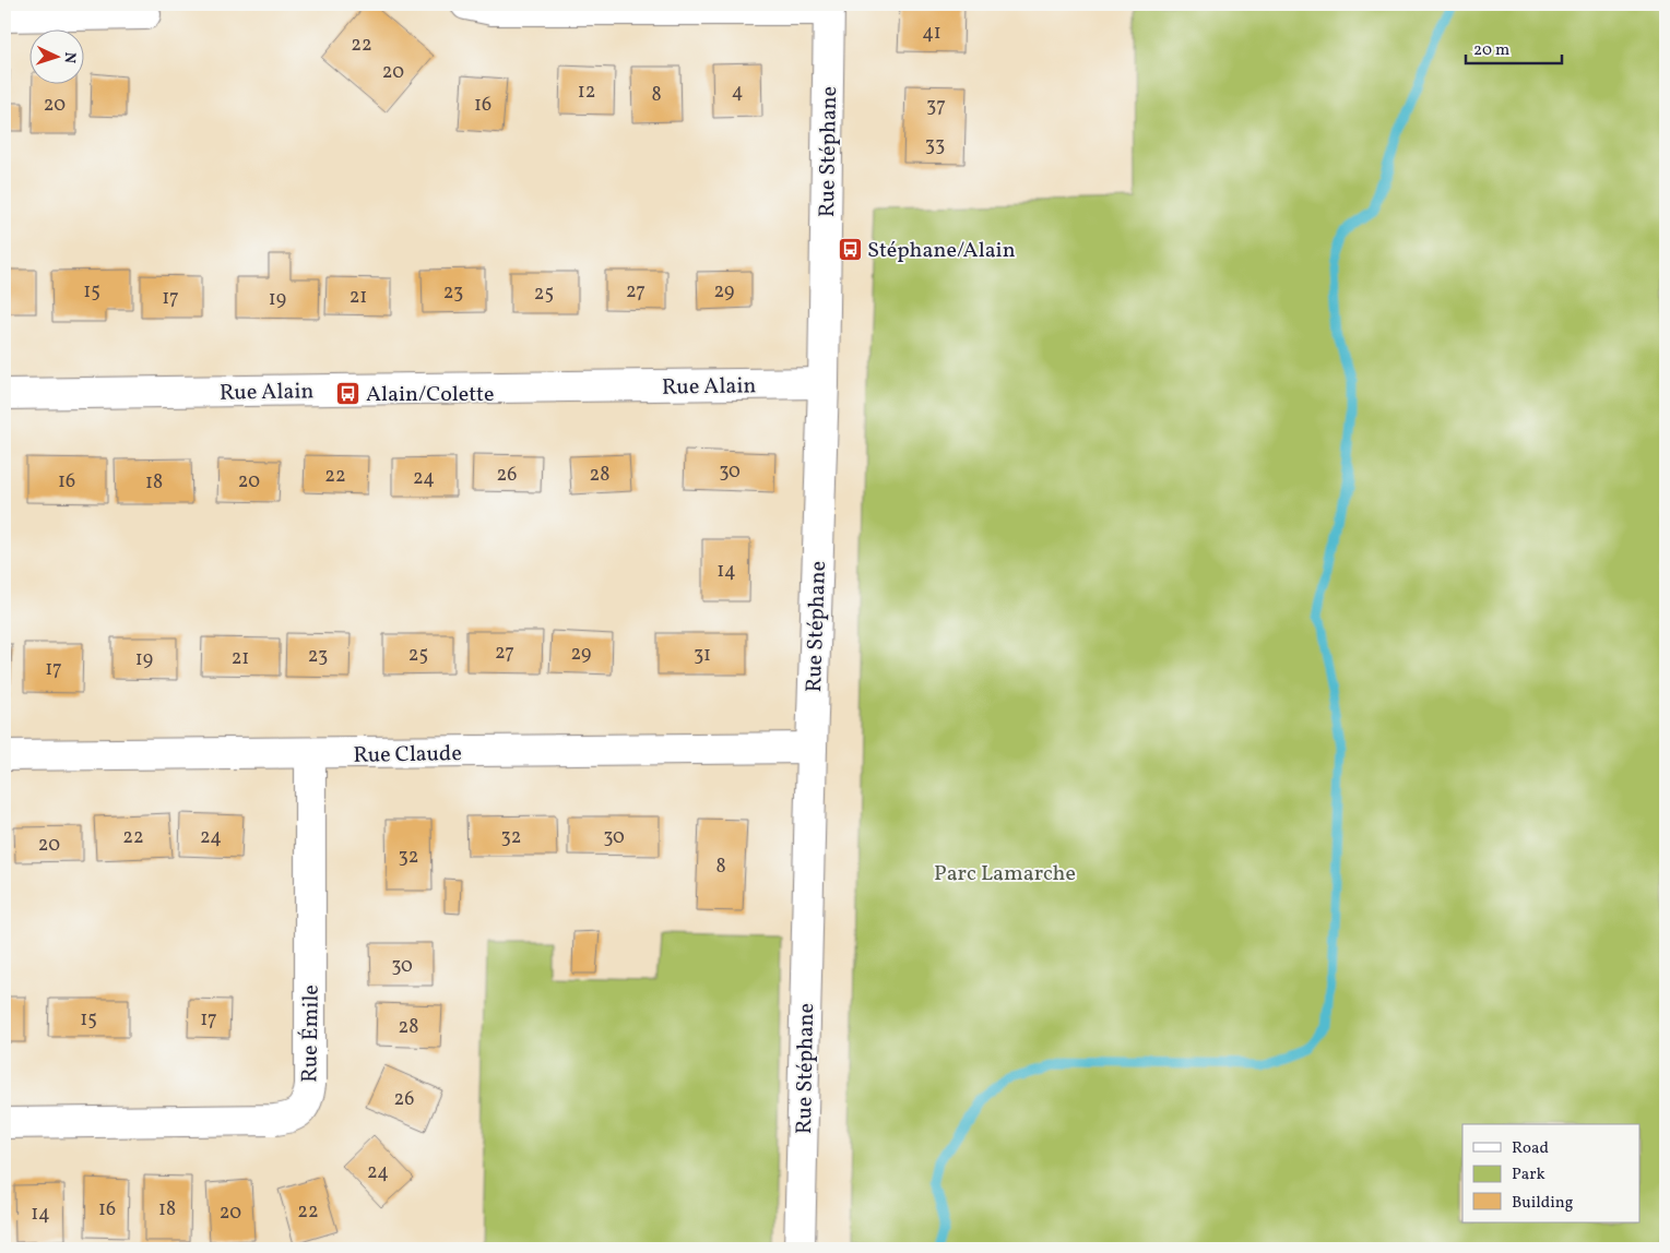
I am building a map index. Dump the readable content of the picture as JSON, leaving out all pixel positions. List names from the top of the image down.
{
  "streets": {
    "street": [
      "Rue Stéphane",
      "Rue Alain",
      "Rue Claude",
      "Rue Émile"
    ]
  },
  "crossings": [
    ["Rue Stéphane", "Rue Alain"],
    ["Rue Stéphane", "Rue Claude"],
    ["Rue Claude", "Rue Émile"]
  ],
  "parks": ["Parc Lamarche"],
  "places": {
    "bus stop": ["Stéphane/Alain", "Alain/Colette"]
  },
  "house_numbers": [
    "41",
    "22",
    "20",
    "12",
    "4",
    "8",
    "20",
    "16",
    "37",
    "33",
    "15",
    "27",
    "29",
    "23",
    "25",
    "21",
    "17",
    "19",
    "30",
    "26",
    "28",
    "22",
    "24",
    "16",
    "20",
    "18",
    "14",
    "27",
    "29",
    "25",
    "31",
    "23",
    "21",
    "19",
    "17",
    "22",
    "24",
    "32",
    "30",
    "20",
    "32",
    "8",
    "30",
    "15",
    "17",
    "28",
    "26",
    "24",
    "16",
    "18",
    "22",
    "20",
    "14"
  ],
  "legend": ["Road", "Park", "Building"],
  "scale_bar": "20 m",
  "north": "right"
}
